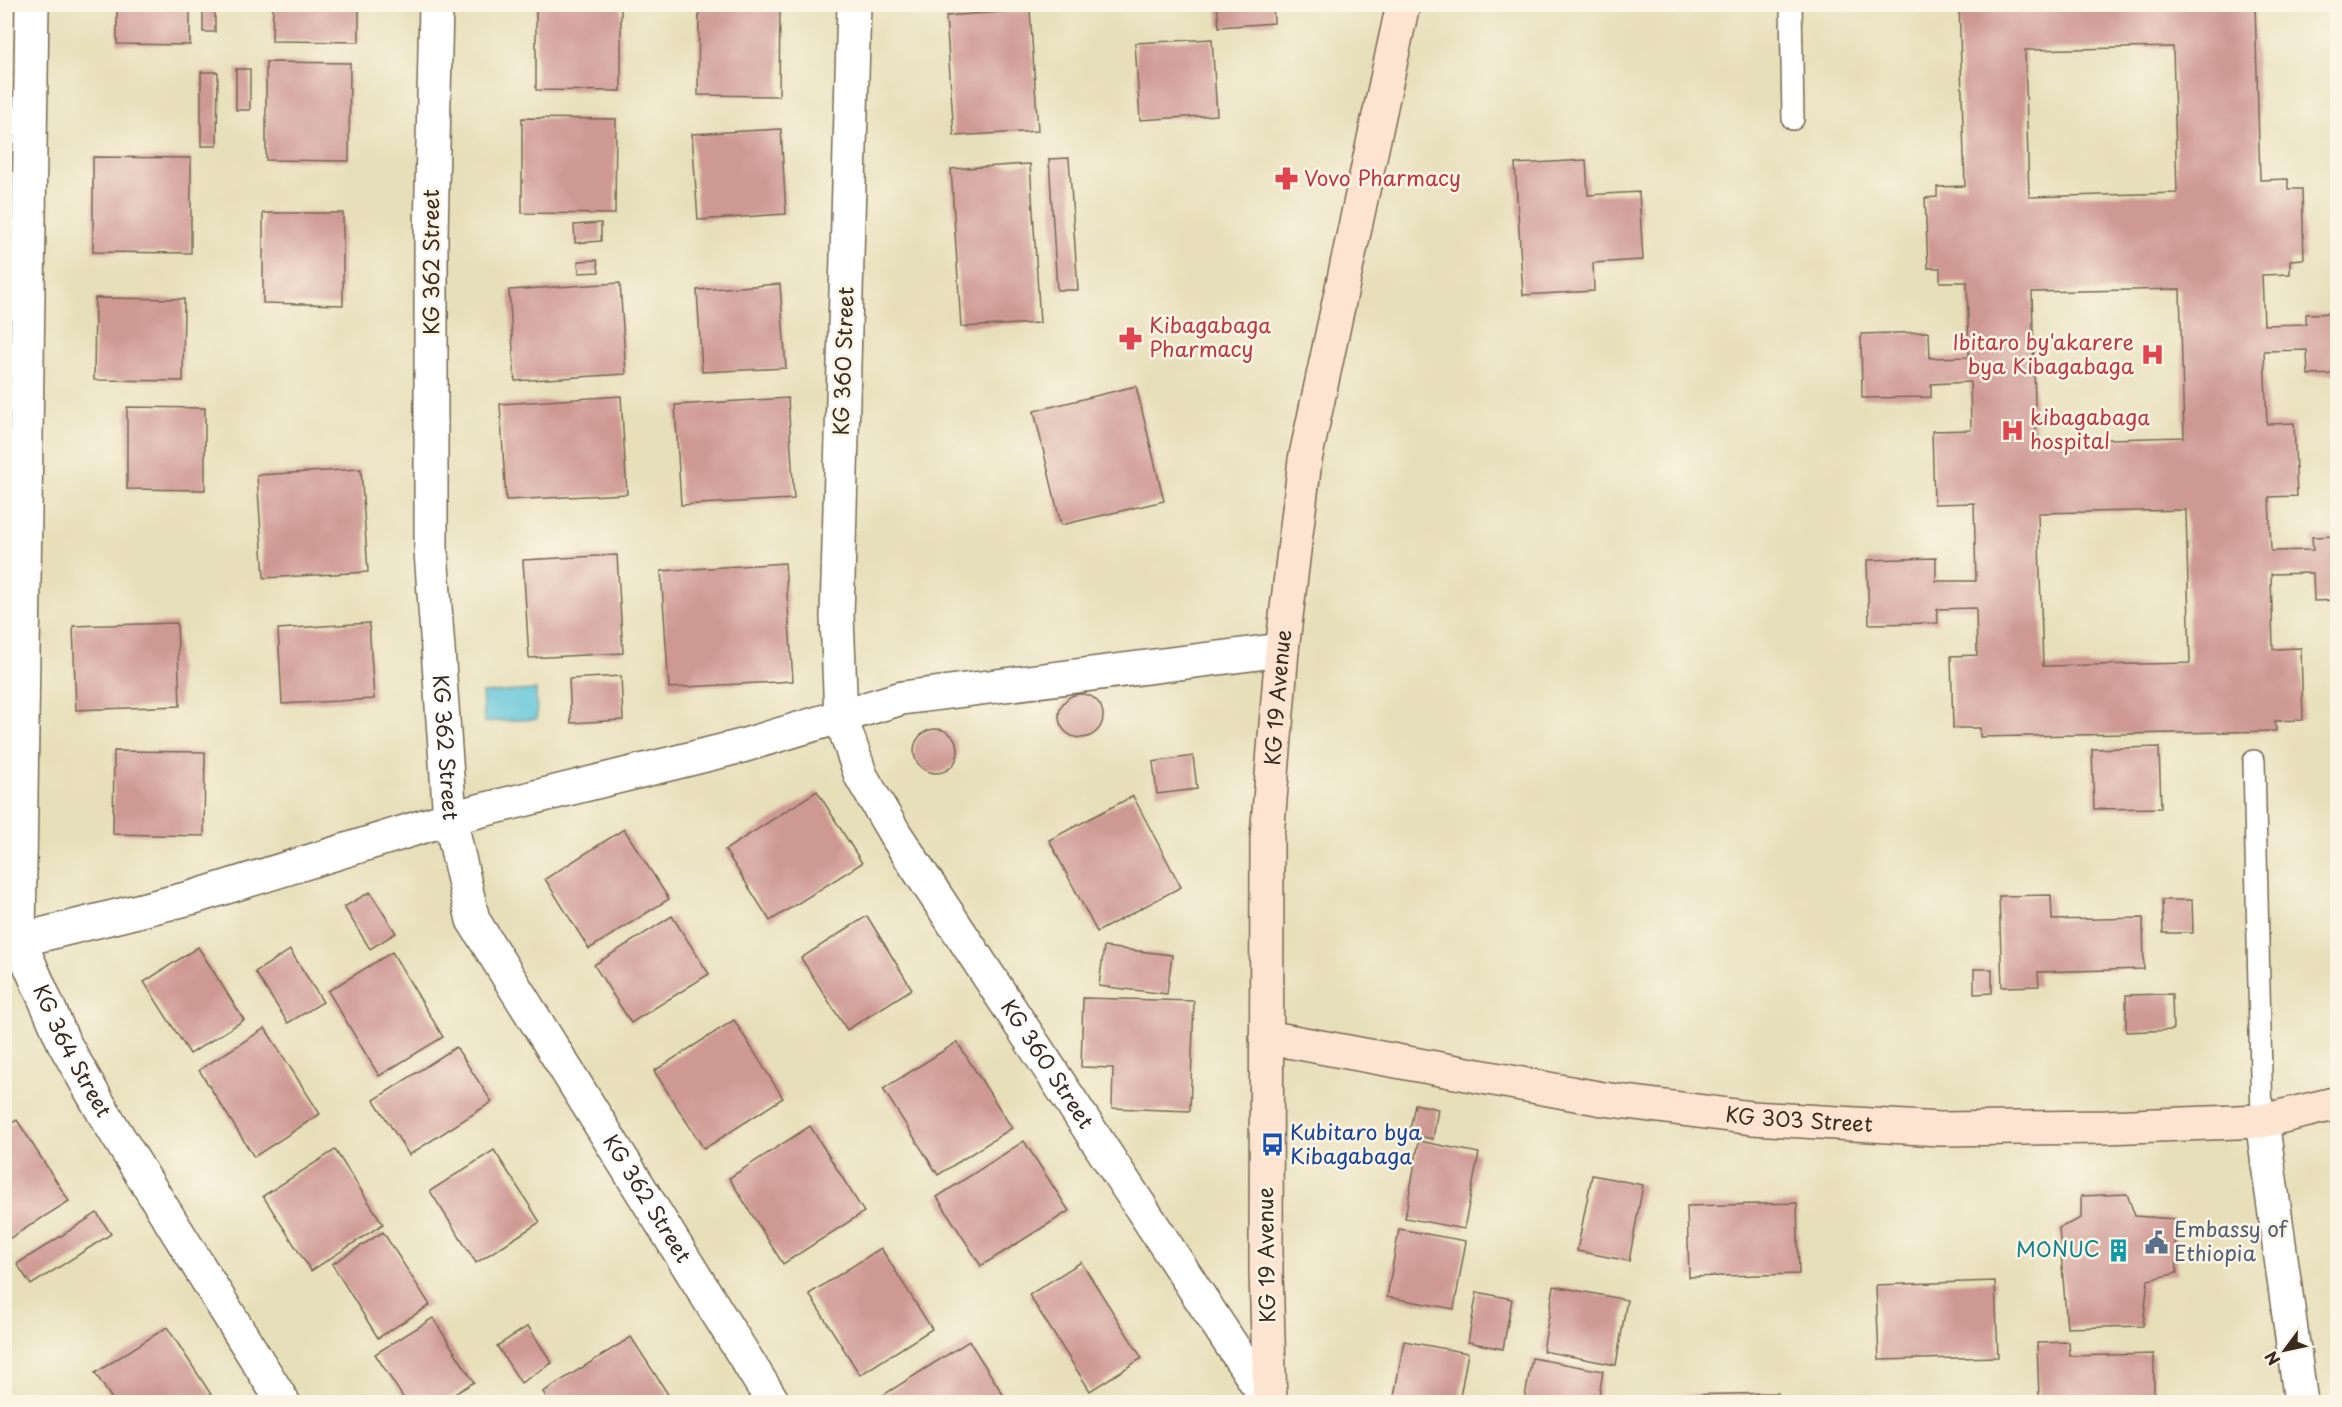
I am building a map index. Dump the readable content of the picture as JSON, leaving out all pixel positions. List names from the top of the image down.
{
  "streets": {
    "main road": ["KG 19 Avenue", "KG 303 Street"],
    "street": ["KG 362 Street", "KG 360 Street", "KG 364 Street"]
  },
  "crossings": [
    ["KG 360 Street", "KG 19 Avenue"],
    ["KG 19 Avenue", "KG 303 Street"]
  ],
  "places": {
    "pharmacy": ["Vovo Pharmacy", "Kibagabaga Pharmacy"],
    "hospital": ["Ibitaro by'akarere bya Kibagabaga", "kibagabaga hospital"],
    "bus stop": ["Kubitaro bya Kibagabaga"],
    "public building": ["Embassy of Ethiopia"],
    "building": ["MONUC"]
  },
  "north": "bottom left"
}
